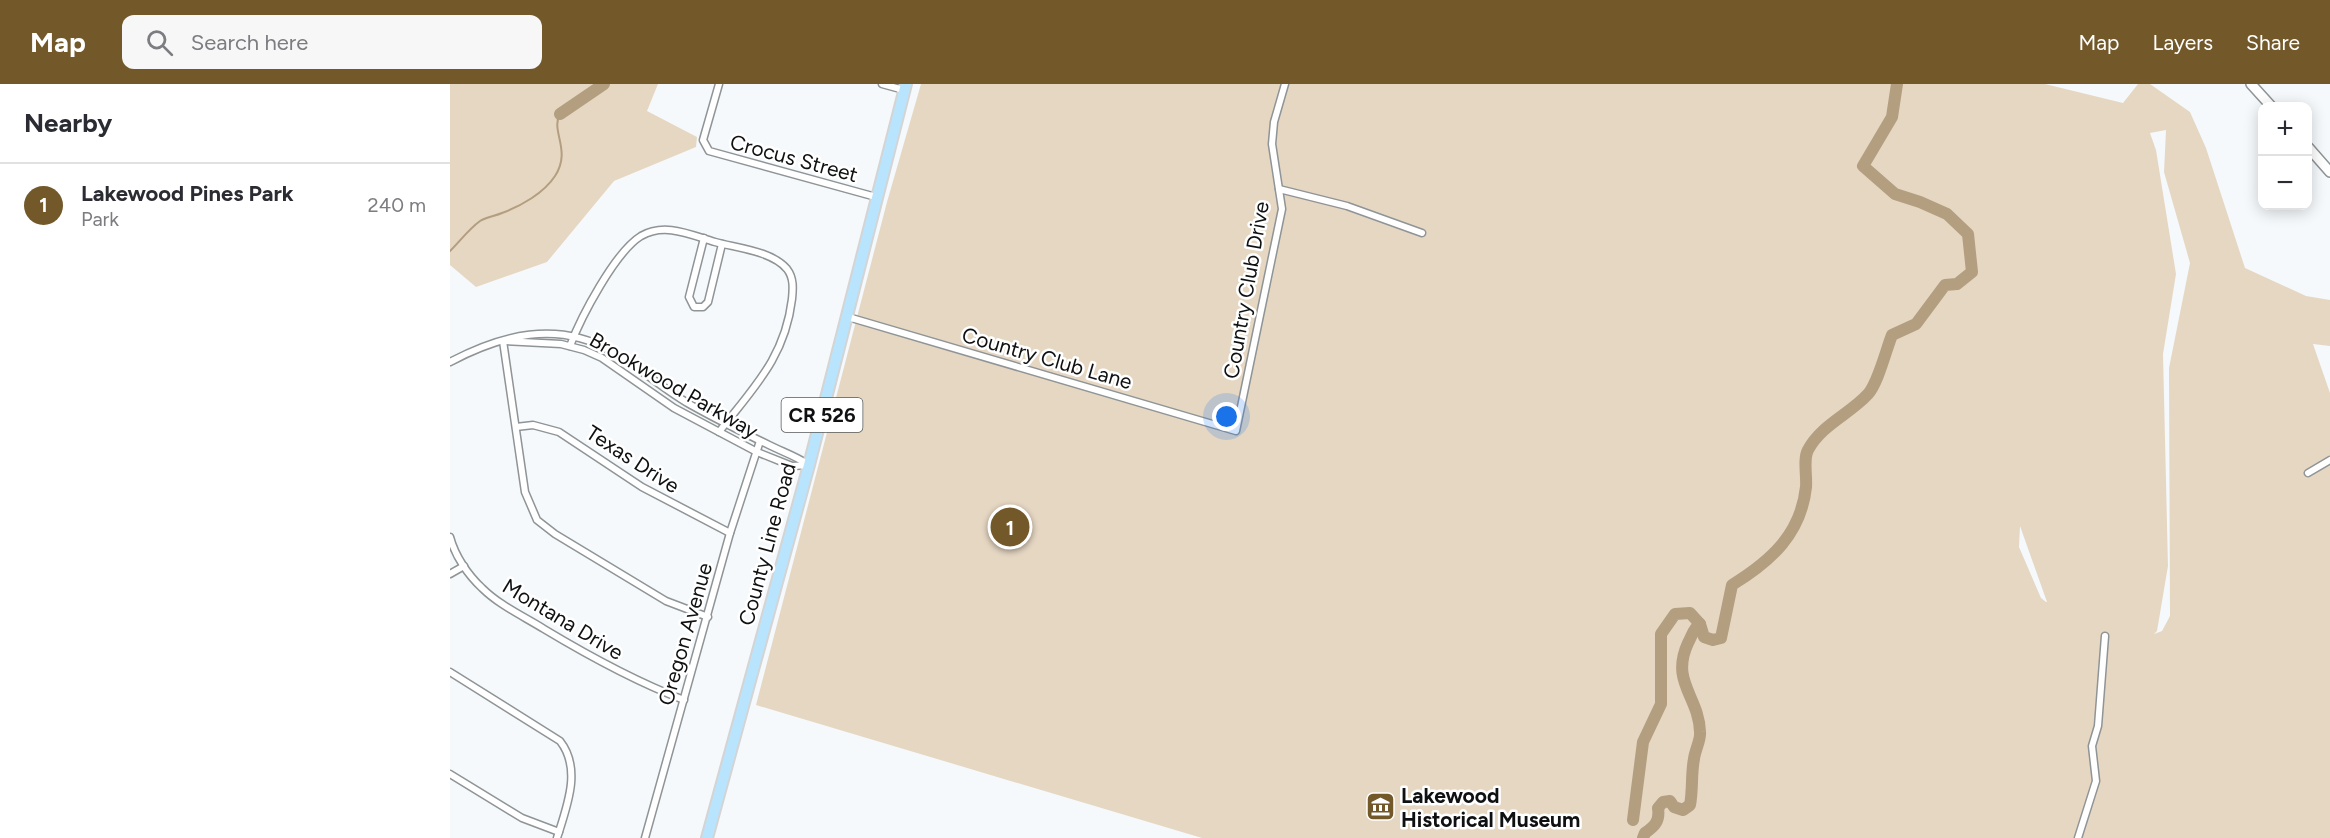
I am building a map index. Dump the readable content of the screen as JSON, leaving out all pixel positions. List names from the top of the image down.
{
  "streets": {
    "main road": ["CR 526", "County Line Road"],
    "street": [
      "Crocus Street",
      "Country Club Drive",
      "Country Club Lane",
      "Brookwood Parkway",
      "Texas Drive",
      "Montana Drive",
      "Oregon Avenue"
    ]
  },
  "crossings": [
    ["Crocus Street", "County Line Road"],
    ["Country Club Drive", "Country Club Lane"],
    ["Country Club Lane", "County Line Road"],
    ["Brookwood Parkway", "County Line Road"],
    ["Brookwood Parkway", "Oregon Avenue"],
    ["Texas Drive", "Oregon Avenue"],
    ["Montana Drive", "Oregon Avenue"]
  ],
  "places": {
    "museum": ["Lakewood Historical Museum"]
  },
  "page": {
    "header": "Map",
    "search": "Search here",
    "nav": ["Map", "Layers", "Share"],
    "heading": "Nearby",
    "map_buttons": ["+", "−"],
    "list": [
      {
        "mark": "1",
        "name": "Lakewood Pines Park",
        "note": "Park",
        "value": "240 m"
      }
    ],
    "pins": "1"
  }
}
